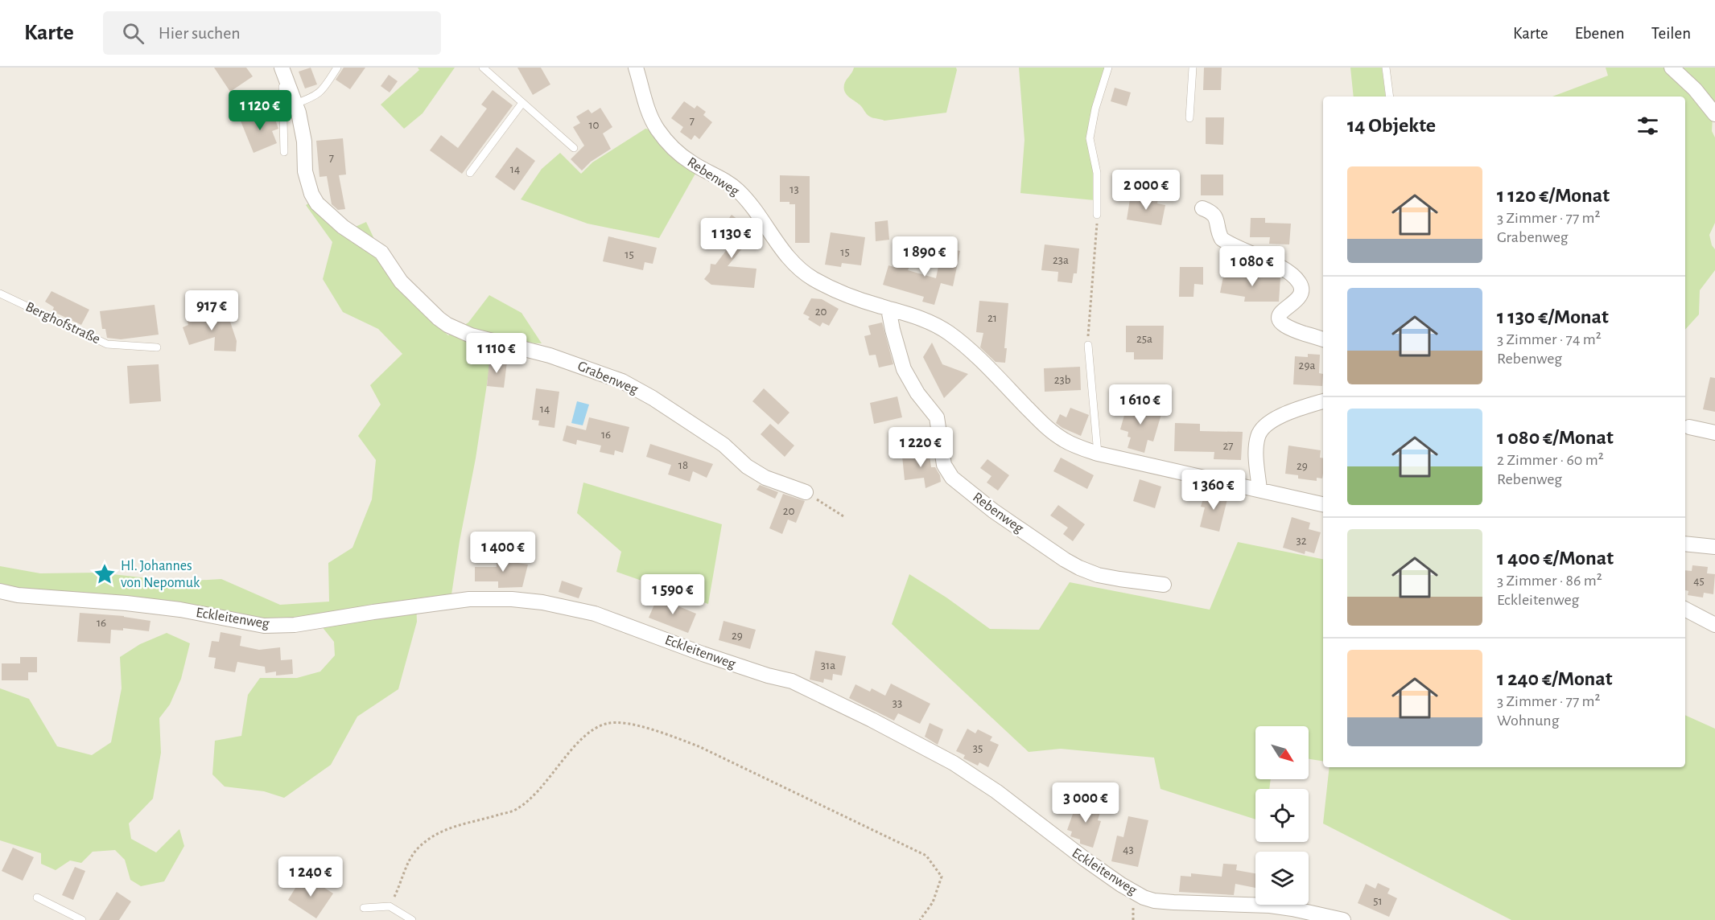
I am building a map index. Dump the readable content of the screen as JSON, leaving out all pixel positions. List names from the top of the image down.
{
  "streets": {
    "street": ["Rebenweg", "Grabenweg", "Eckleitenweg"],
    "lane": ["Berghofstraße"]
  },
  "places": {
    "place": ["Hl. Johannes von Nepomuk"]
  },
  "house_numbers": [
    "7",
    "10",
    "7",
    "14",
    "13",
    "15",
    "15",
    "23a",
    "20",
    "21",
    "25a",
    "29a",
    "23b",
    "14",
    "16",
    "27",
    "18",
    "29",
    "20",
    "32",
    "45",
    "16",
    "29",
    "31a",
    "33",
    "35",
    "43",
    "51"
  ],
  "north": "bottom right",
  "page": {
    "header": "Karte",
    "search": "Hier suchen",
    "nav": ["Karte", "Ebenen", "Teilen"],
    "price": [
      "1 120 €",
      "2 000 €",
      "1 130 €",
      "1 890 €",
      "1 080 €",
      "917 €",
      "1 110 €",
      "1 610 €",
      "1 220 €",
      "1 360 €",
      "1 400 €",
      "1 590 €",
      "3 000 €",
      "1 240 €"
    ],
    "heading": "14 Objekte",
    "list": [
      {
        "name": "1 120 €/Monat",
        "note": "3 Zimmer · 77 m² · Grabenweg"
      },
      {
        "name": "1 130 €/Monat",
        "note": "3 Zimmer · 74 m² · Rebenweg"
      },
      {
        "name": "1 080 €/Monat",
        "note": "2 Zimmer · 60 m² · Rebenweg"
      },
      {
        "name": "1 400 €/Monat",
        "note": "3 Zimmer · 86 m² · Eckleitenweg"
      },
      {
        "name": "1 240 €/Monat",
        "note": "3 Zimmer · 77 m² · Wohnung"
      }
    ]
  }
}
